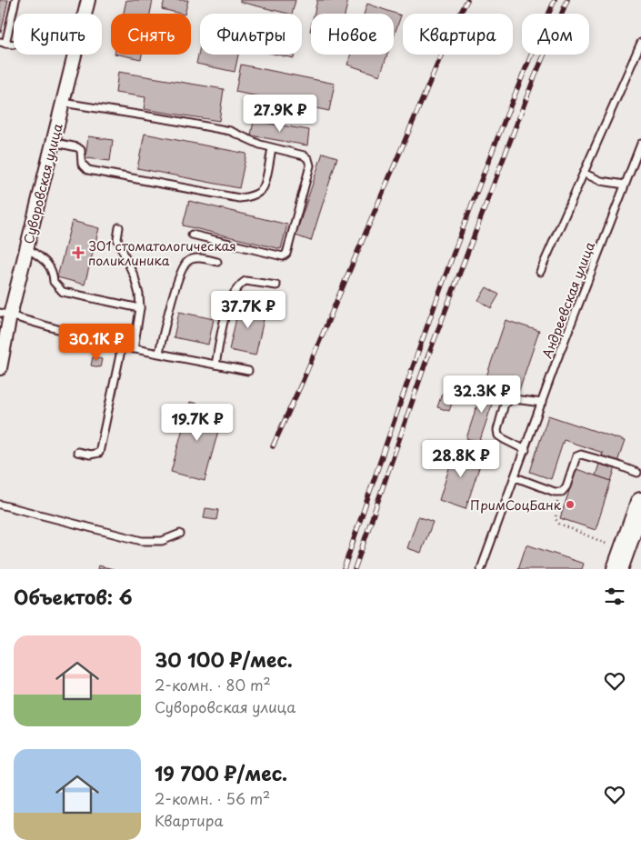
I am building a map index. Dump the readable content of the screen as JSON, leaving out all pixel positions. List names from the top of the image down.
{
  "streets": {
    "street": ["Суворовская улица"],
    "lane": ["Андреевская улица"]
  },
  "places": {
    "health": ["301 стоматологическая поликлиника"],
    "other": ["ПримСоцБанк"]
  },
  "page": {
    "chip": [
      "Купить",
      "Снять",
      "Фильтры",
      "Новое",
      "Квартира",
      "Дом"
    ],
    "price": [
      "27.9K ₽",
      "37.7K ₽",
      "30.1K ₽",
      "32.3K ₽",
      "19.7K ₽",
      "28.8K ₽"
    ],
    "heading": "Объектов: 6",
    "list": [
      {
        "name": "30 100 ₽/мес.",
        "note": "2-комн. · 80 m² · Суворовская улица"
      },
      {
        "name": "19 700 ₽/мес.",
        "note": "2-комн. · 56 m² · Квартира"
      }
    ]
  }
}
